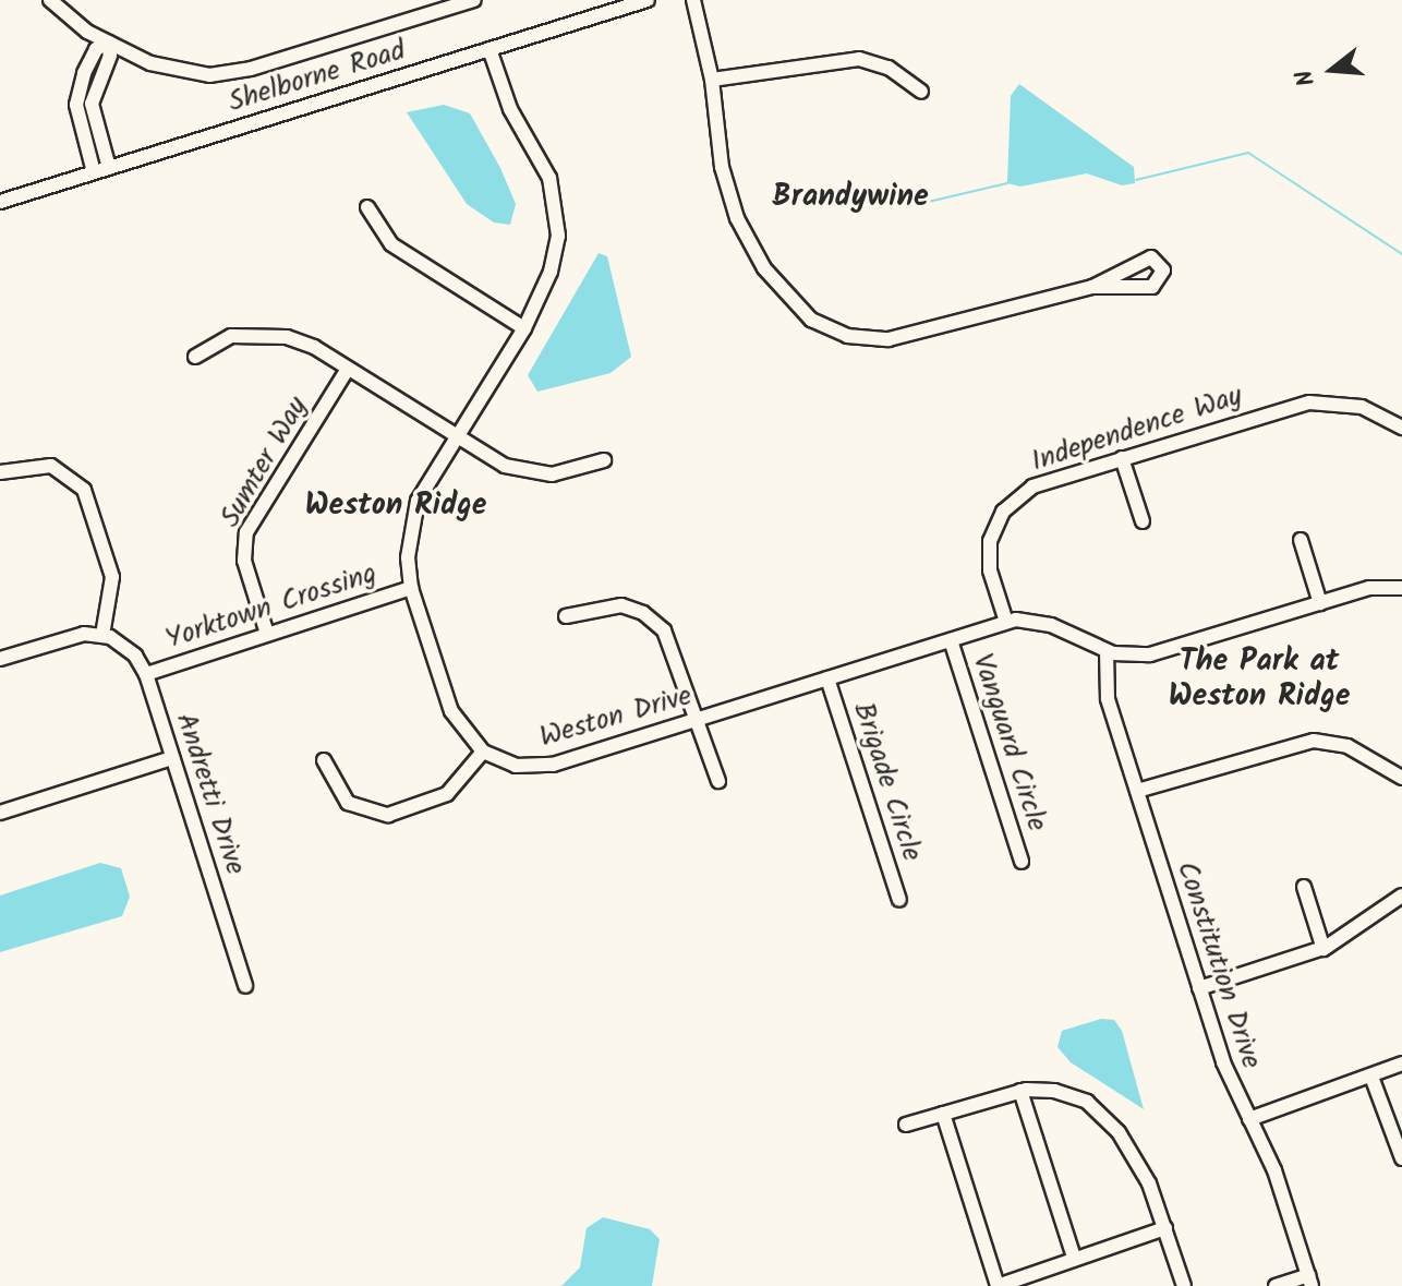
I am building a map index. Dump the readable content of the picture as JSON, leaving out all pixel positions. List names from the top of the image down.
{
  "streets": {
    "street": [
      "Shelborne Road",
      "Independence Way",
      "Sumter Way",
      "Yorktown Crossing",
      "Weston Drive",
      "Vanguard Circle",
      "Brigade Circle",
      "Andretti Drive",
      "Constitution Drive"
    ]
  },
  "crossings": [
    ["Independence Way", "Weston Drive"],
    ["Sumter Way", "Yorktown Crossing"],
    ["Yorktown Crossing", "Andretti Drive"],
    ["Weston Drive", "Vanguard Circle"],
    ["Weston Drive", "Brigade Circle"],
    ["Weston Drive", "Constitution Drive"]
  ],
  "districts": ["Brandywine", "Weston Ridge", "The Park at Weston Ridge"],
  "north": "left"
}
